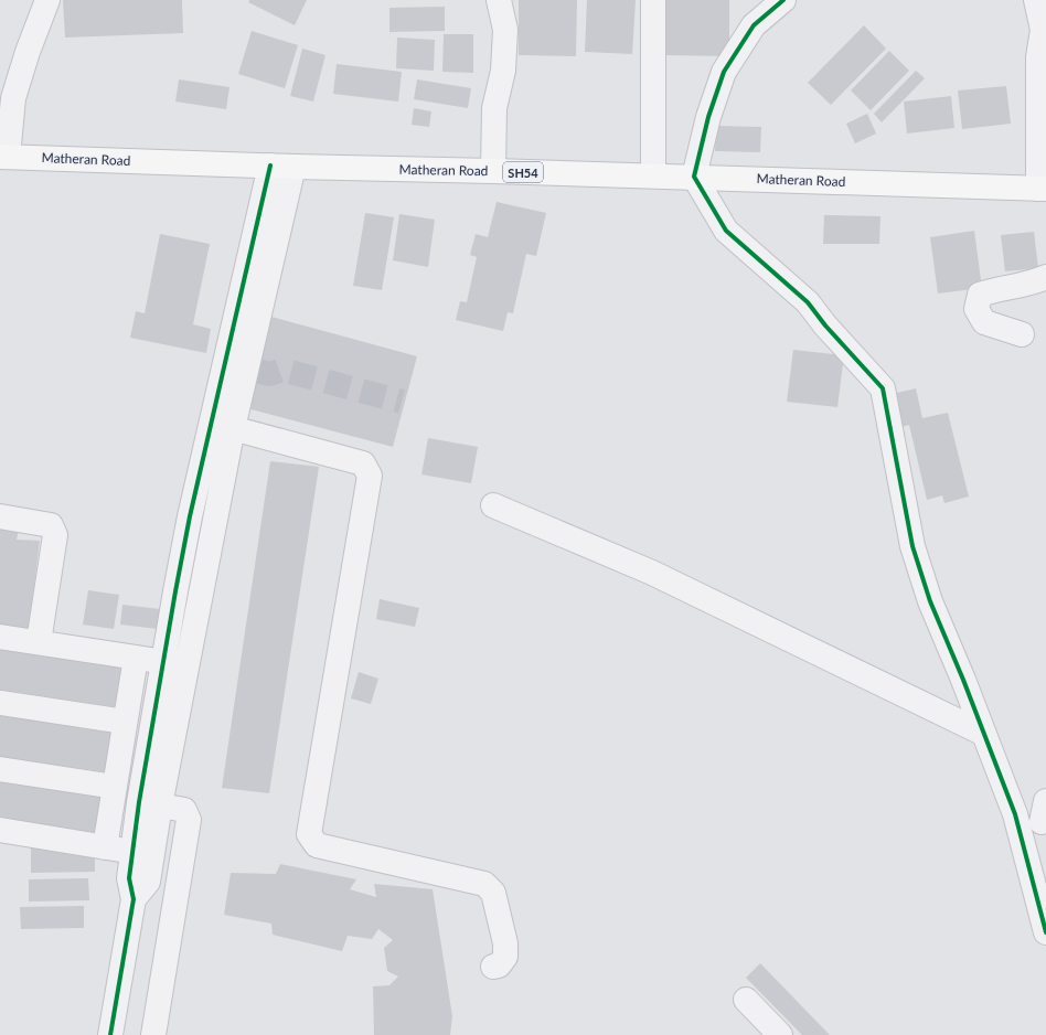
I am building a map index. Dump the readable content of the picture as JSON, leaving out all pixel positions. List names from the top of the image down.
{
  "streets": {
    "main road": ["Matheran Road", "SH54"]
  }
}
